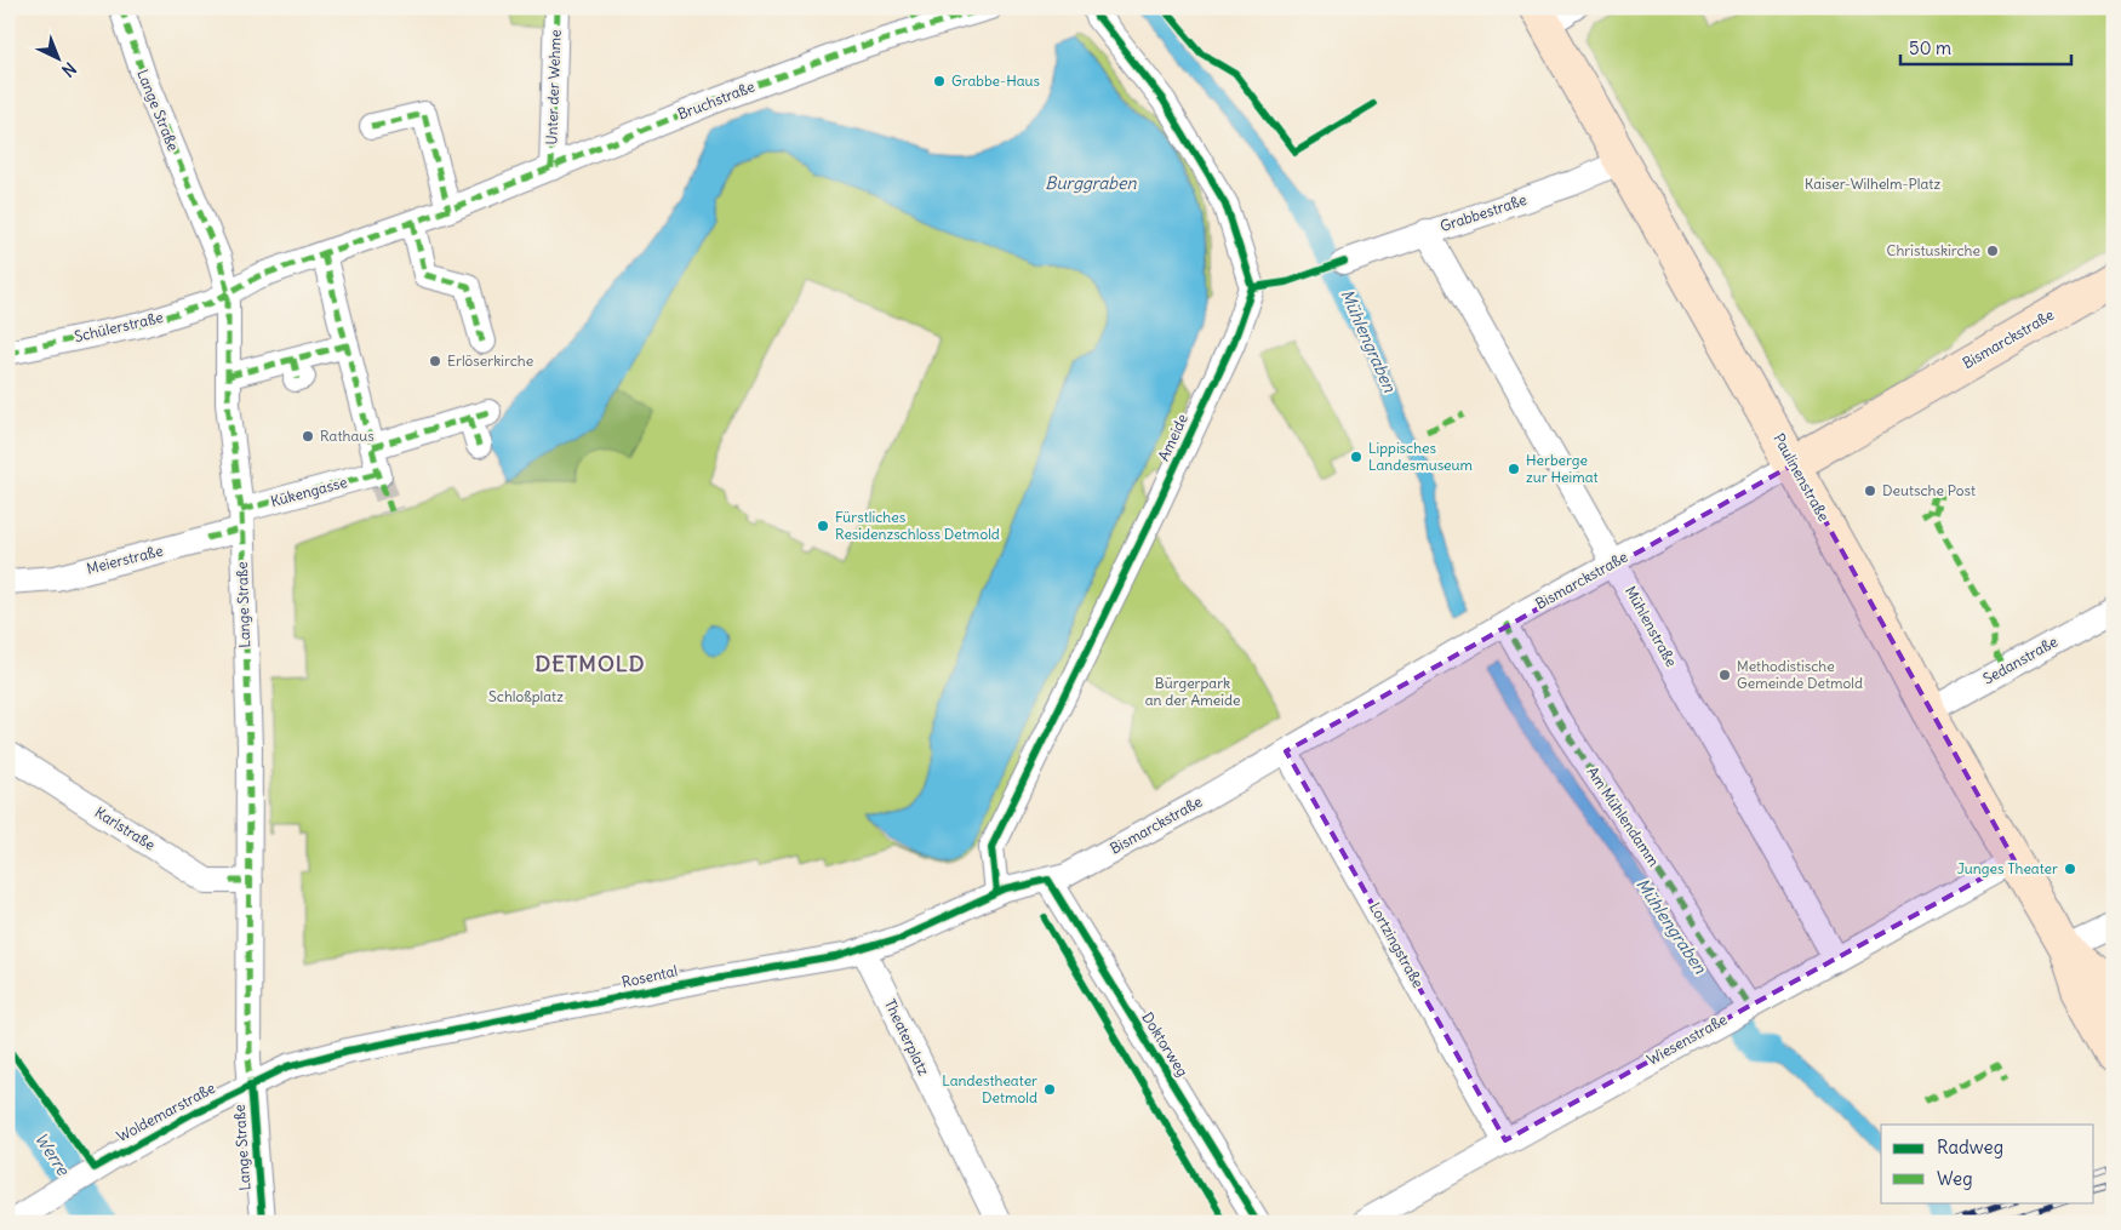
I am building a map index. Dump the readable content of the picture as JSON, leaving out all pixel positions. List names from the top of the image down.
{
  "streets": {
    "main road": ["Bismarckstraße", "Paulinenstraße"],
    "street": [
      "Unter der Wehme",
      "Bruchstraße",
      "Lange Straße",
      "Grabbestraße",
      "Schülerstraße",
      "Ameide",
      "Kükengasse",
      "Meierstraße",
      "Mühlenstraße",
      "Sedanstraße",
      "Am Mühlendamm",
      "Karlstraße",
      "Lortzingstraße",
      "Rosental",
      "Theaterplatz",
      "Wiesenstraße",
      "Doktorweg",
      "Woldemarstraße"
    ]
  },
  "crossings": [
    ["Unter der Wehme", "Bruchstraße"],
    ["Bruchstraße", "Lange Straße"],
    ["Bruchstraße", "Schülerstraße"],
    ["Lange Straße", "Schülerstraße"],
    ["Lange Straße", "Kükengasse"],
    ["Lange Straße", "Meierstraße"],
    ["Lange Straße", "Karlstraße"],
    ["Lange Straße", "Rosental"],
    ["Lange Straße", "Woldemarstraße"],
    ["Grabbestraße", "Paulinenstraße"],
    ["Grabbestraße", "Mühlenstraße"],
    ["Bismarckstraße", "Paulinenstraße"],
    ["Bismarckstraße", "Mühlenstraße"],
    ["Bismarckstraße", "Am Mühlendamm"],
    ["Bismarckstraße", "Lortzingstraße"],
    ["Bismarckstraße", "Rosental"],
    ["Bismarckstraße", "Doktorweg"],
    ["Ameide", "Rosental"],
    ["Paulinenstraße", "Sedanstraße"],
    ["Paulinenstraße", "Wiesenstraße"],
    ["Kükengasse", "Meierstraße"],
    ["Mühlenstraße", "Wiesenstraße"],
    ["Am Mühlendamm", "Wiesenstraße"],
    ["Lortzingstraße", "Wiesenstraße"],
    ["Rosental", "Theaterplatz"],
    ["Rosental", "Doktorweg"],
    ["Rosental", "Woldemarstraße"]
  ],
  "districts": ["DETMOLD"],
  "water": ["Burggraben", "Mühlengraben", "Werre"],
  "parks": ["Kaiser-Wilhelm-Platz", "Bürgerpark an der Ameide", "Schloßplatz"],
  "places": [
    "Grabbe-Haus",
    "Christuskirche",
    "Erlöserkirche",
    "Rathaus",
    "Lippisches Landesmuseum",
    "Herberge zur Heimat",
    "Deutsche Post",
    "Fürstliches Residenzschloss Detmold",
    "Methodistische Gemeinde Detmold",
    "Junges Theater",
    "Landestheater Detmold"
  ],
  "legend": ["Radweg", "Weg"],
  "scale_bar": "50 m",
  "north": "bottom right"
}
